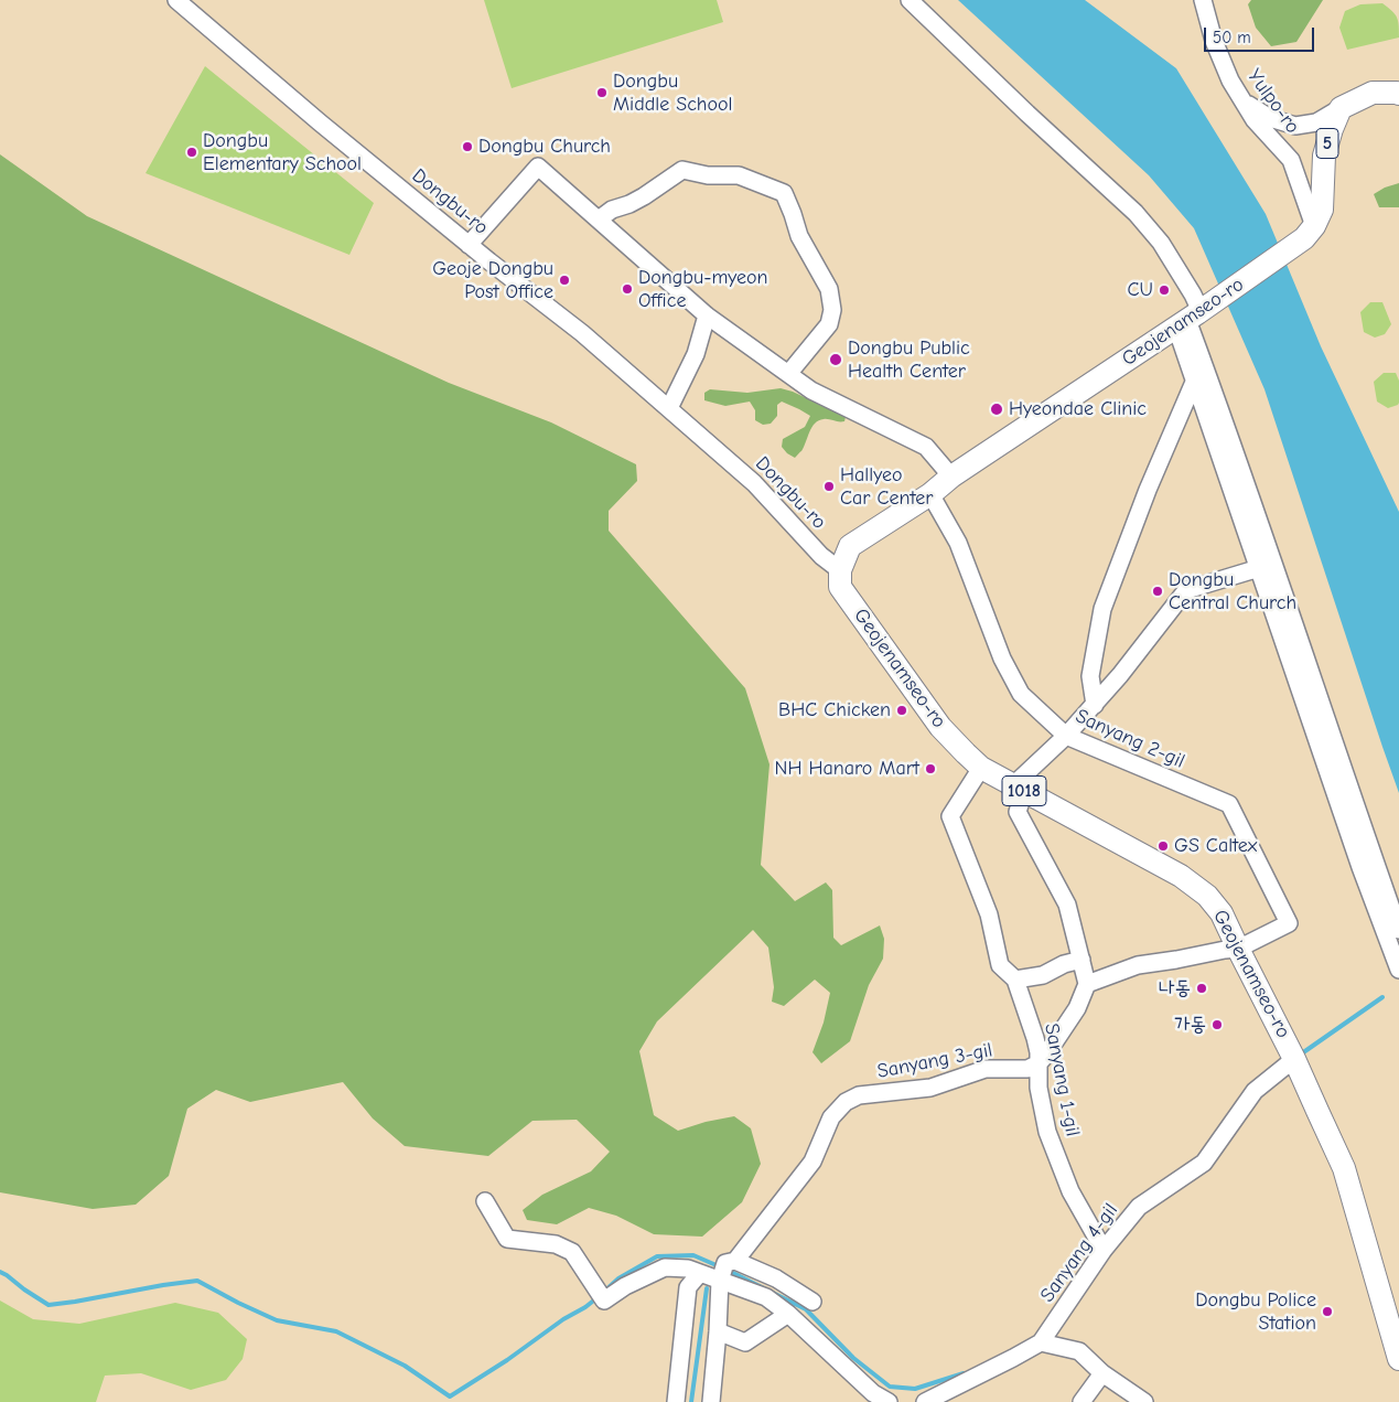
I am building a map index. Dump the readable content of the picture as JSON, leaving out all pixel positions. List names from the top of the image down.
{
  "streets": {
    "main road": ["5", "Geojenamseo-ro", "1018"],
    "street": [
      "Yulpo-ro",
      "Dongbu-ro",
      "Sanyang 2-gil",
      "Sanyang 3-gil",
      "Sanyang 1-gil",
      "Sanyang 4-gil"
    ]
  },
  "crossings": [
    ["Yulpo-ro", "5"],
    ["Yulpo-ro", "Geojenamseo-ro"],
    ["5", "Geojenamseo-ro"],
    ["Dongbu-ro", "Geojenamseo-ro"],
    ["Geojenamseo-ro", "Sanyang 2-gil"],
    ["Geojenamseo-ro", "Sanyang 1-gil"],
    ["Geojenamseo-ro", "Sanyang 4-gil"],
    ["Sanyang 3-gil", "Sanyang 1-gil"],
    ["Sanyang 1-gil", "Sanyang 4-gil"]
  ],
  "places": [
    "Dongbu Middle School",
    "Dongbu Church",
    "Dongbu Elementary School",
    "Geoje Dongbu Post Office",
    "Dongbu-myeon Office",
    "CU",
    "Dongbu Public Health Center",
    "Hyeondae Clinic",
    "Hallyeo Car Center",
    "Dongbu Central Church",
    "BHC Chicken",
    "NH Hanaro Mart",
    "GS Caltex",
    "나동",
    "가동",
    "Dongbu Police Station"
  ],
  "scale_bar": "50 m"
}
